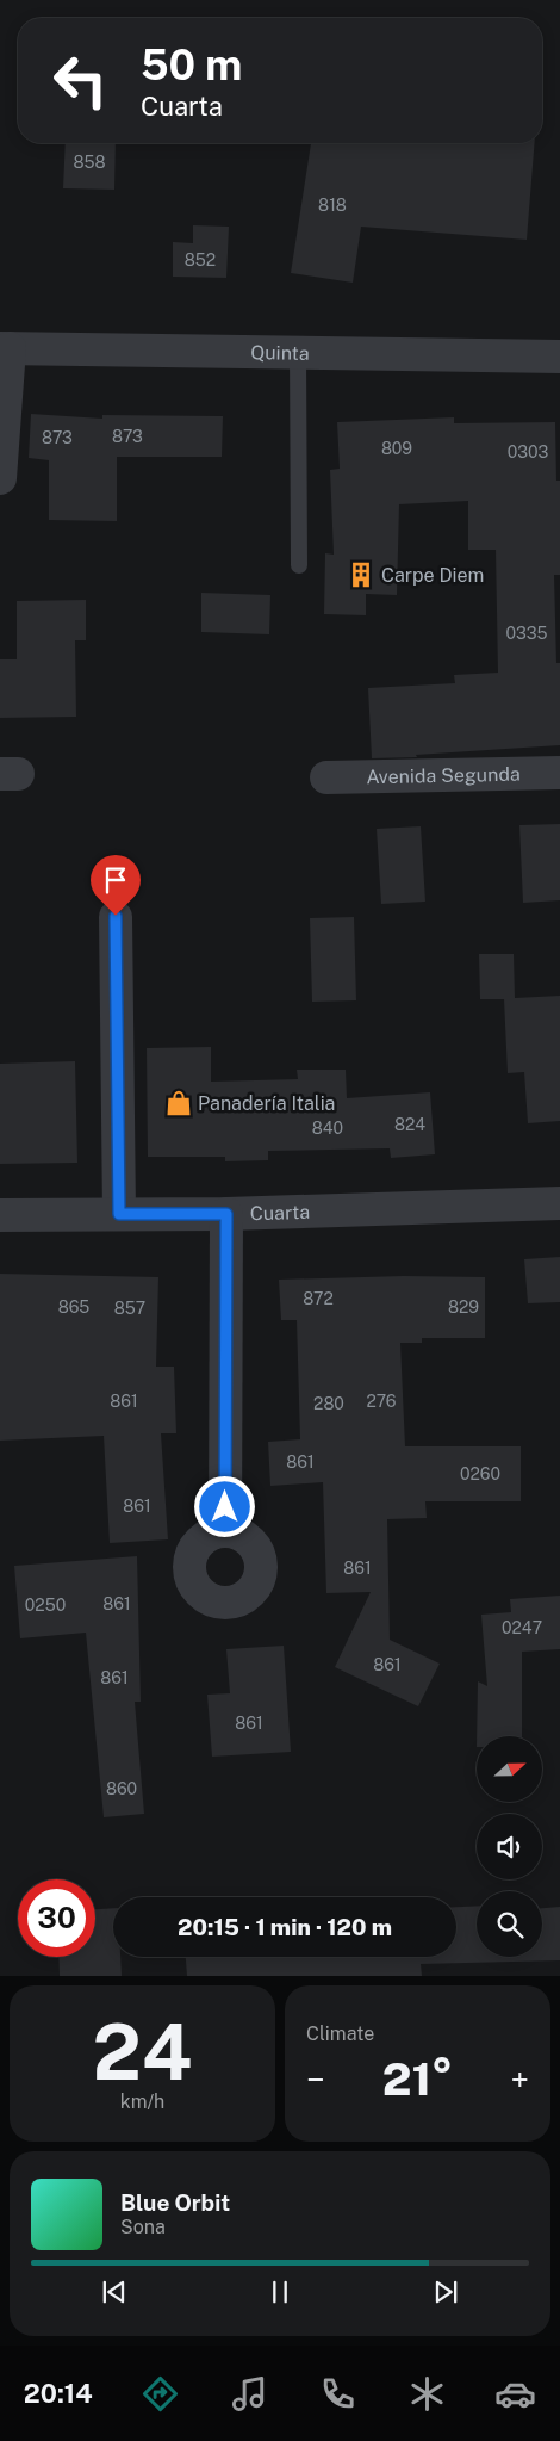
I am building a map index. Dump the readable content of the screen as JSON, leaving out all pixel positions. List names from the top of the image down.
{
  "streets": {
    "street": ["Quinta", "Avenida Segunda", "Cuarta"]
  },
  "places": {
    "building": ["Carpe Diem"],
    "shop": ["Panadería Italia"]
  },
  "house_numbers": [
    "858",
    "818",
    "852",
    "873",
    "873",
    "809",
    "0303",
    "0335",
    "824",
    "840",
    "872",
    "865",
    "829",
    "857",
    "861",
    "276",
    "280",
    "861",
    "0260",
    "861",
    "861",
    "861",
    "0250",
    "0247",
    "861",
    "861",
    "861",
    "860"
  ],
  "north": "right",
  "page": {
    "turn": ["50 m", "Cuarta"],
    "limit": "30",
    "trip": "20:15 · 1 min · 120 m",
    "tile": [
      ["24", "km/h"],
      "Climate"
    ],
    "heat": ["−", "21°", "+"],
    "song": ["Blue Orbit", "Sona"],
    "tabs": "20:14"
  }
}
